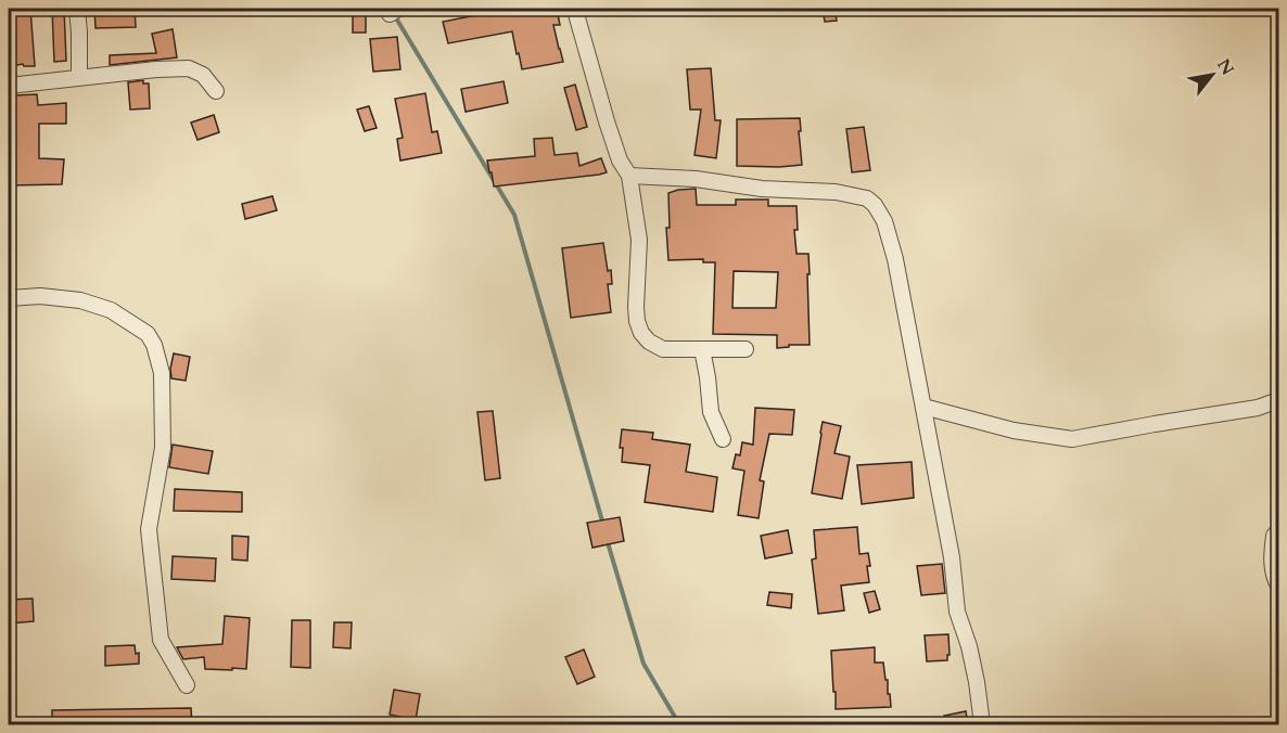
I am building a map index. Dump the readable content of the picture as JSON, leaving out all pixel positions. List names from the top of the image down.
{
  "north": "top right"
}
